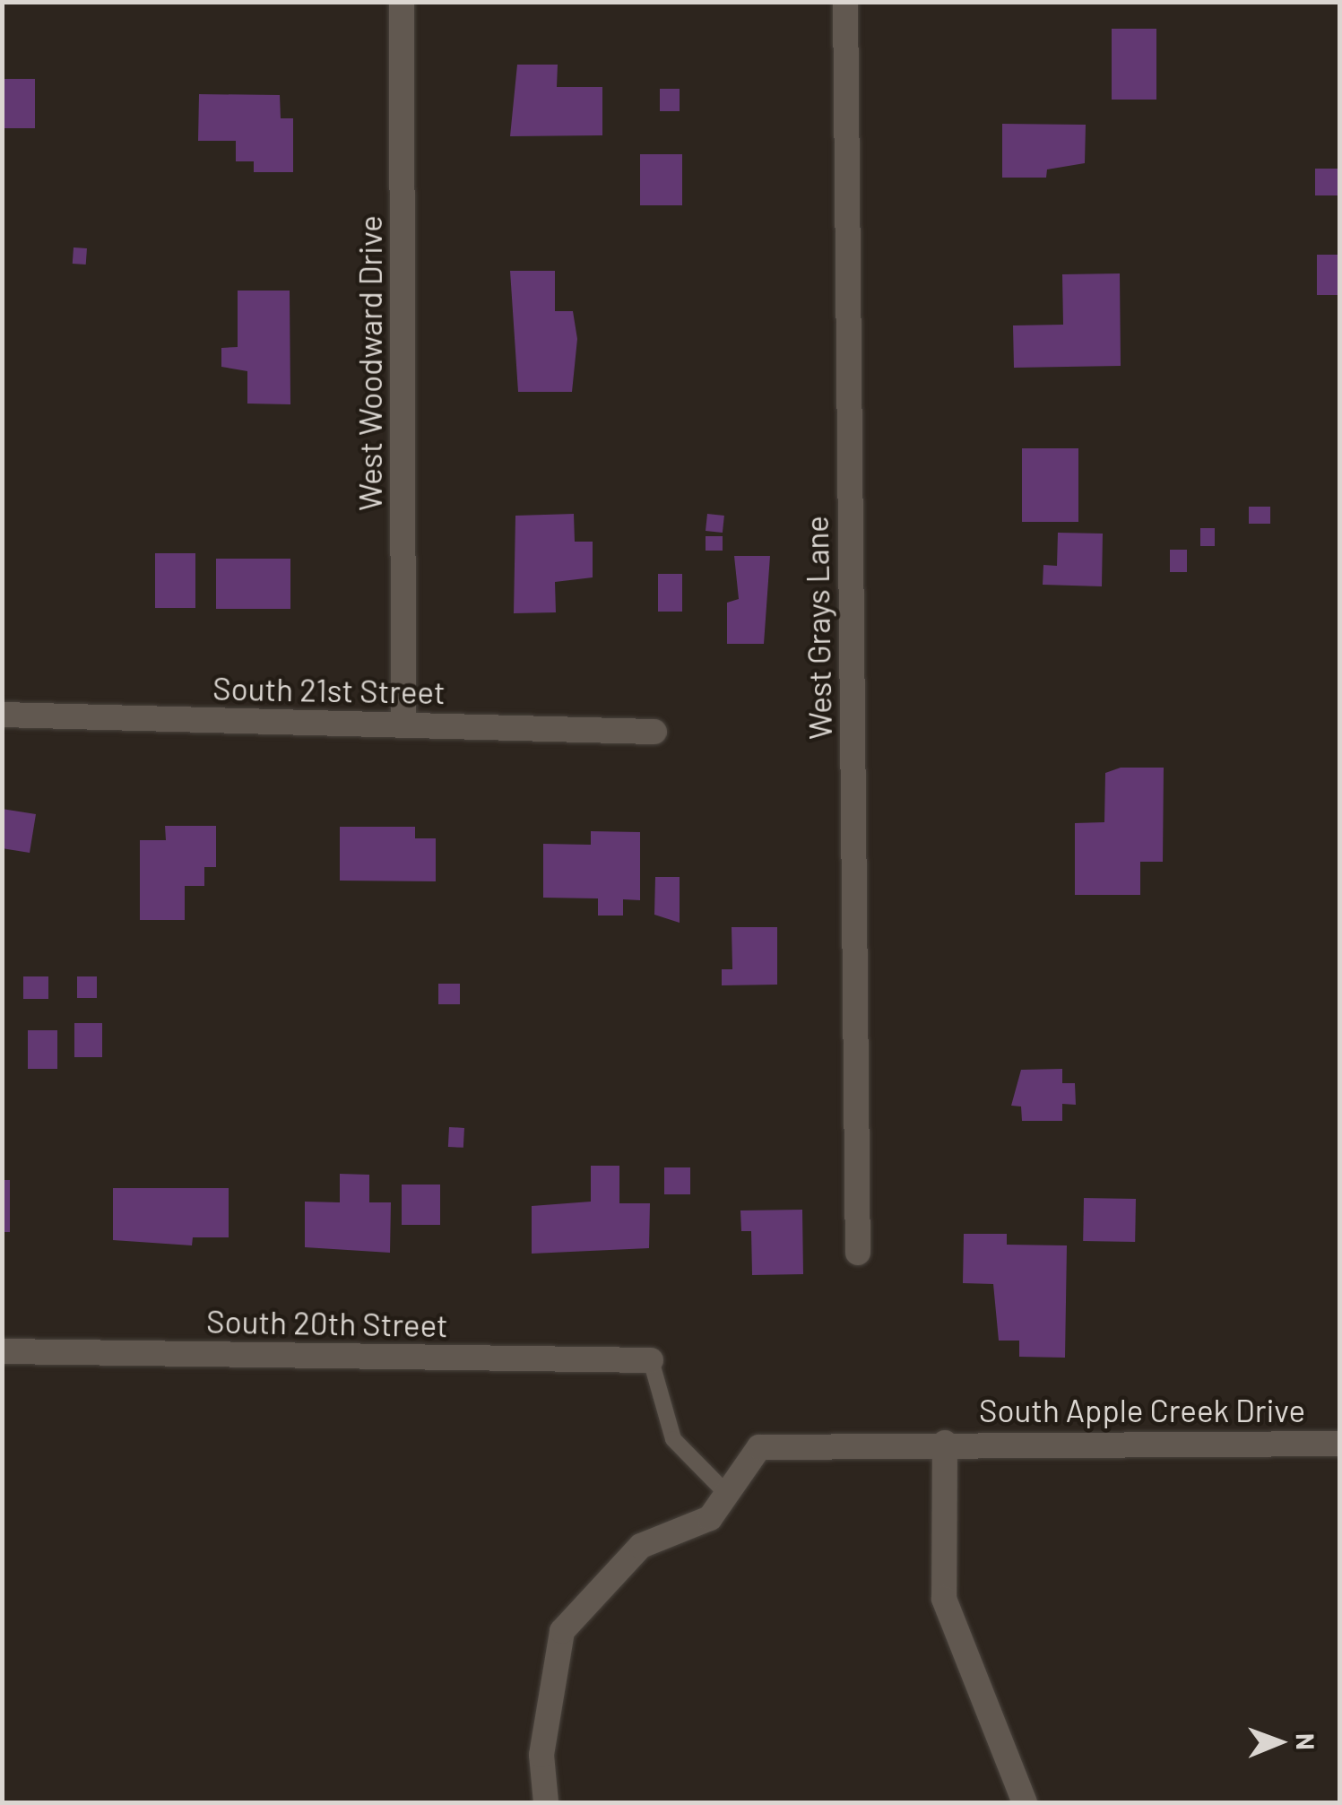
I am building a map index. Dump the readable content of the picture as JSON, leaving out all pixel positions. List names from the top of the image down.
{
  "streets": {
    "street": [
      "West Woodward Drive",
      "West Grays Lane",
      "South 21st Street",
      "South 20th Street",
      "South Apple Creek Drive"
    ]
  },
  "crossings": [
    ["West Woodward Drive", "South 21st Street"]
  ],
  "north": "right"
}
